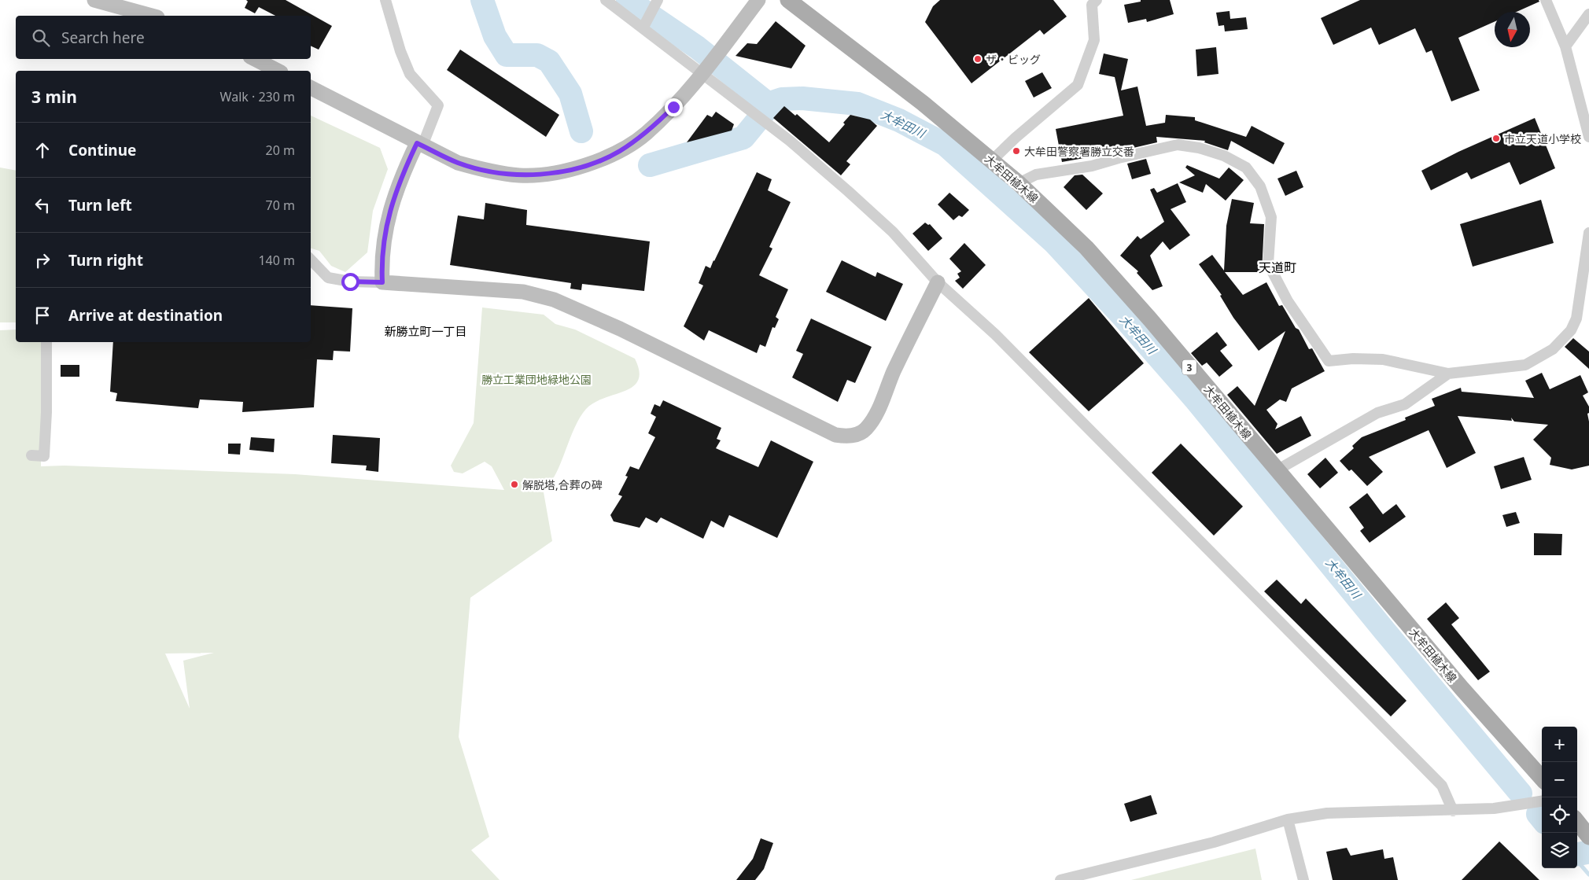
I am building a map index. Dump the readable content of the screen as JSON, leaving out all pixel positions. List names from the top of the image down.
{
  "streets": {
    "main road": ["大牟田植木線", "3"]
  },
  "districts": ["天道町", "新勝立町一丁目"],
  "water": ["大牟田川"],
  "parks": ["勝立工業団地緑地公園"],
  "places": [
    "ザ・ビッグ",
    "市立天道小学校",
    "大牟田警察署勝立交番",
    "解脱塔,合葬の碑"
  ],
  "north": "bottom",
  "page": {
    "search": "Search here",
    "heading": ["3 min", "Walk · 230 m"],
    "list": [
      ["Continue", "20 m"],
      ["Turn left", "70 m"],
      ["Turn right", "140 m"],
      "Arrive at destination"
    ],
    "map_buttons": ["+", "−"]
  }
}
